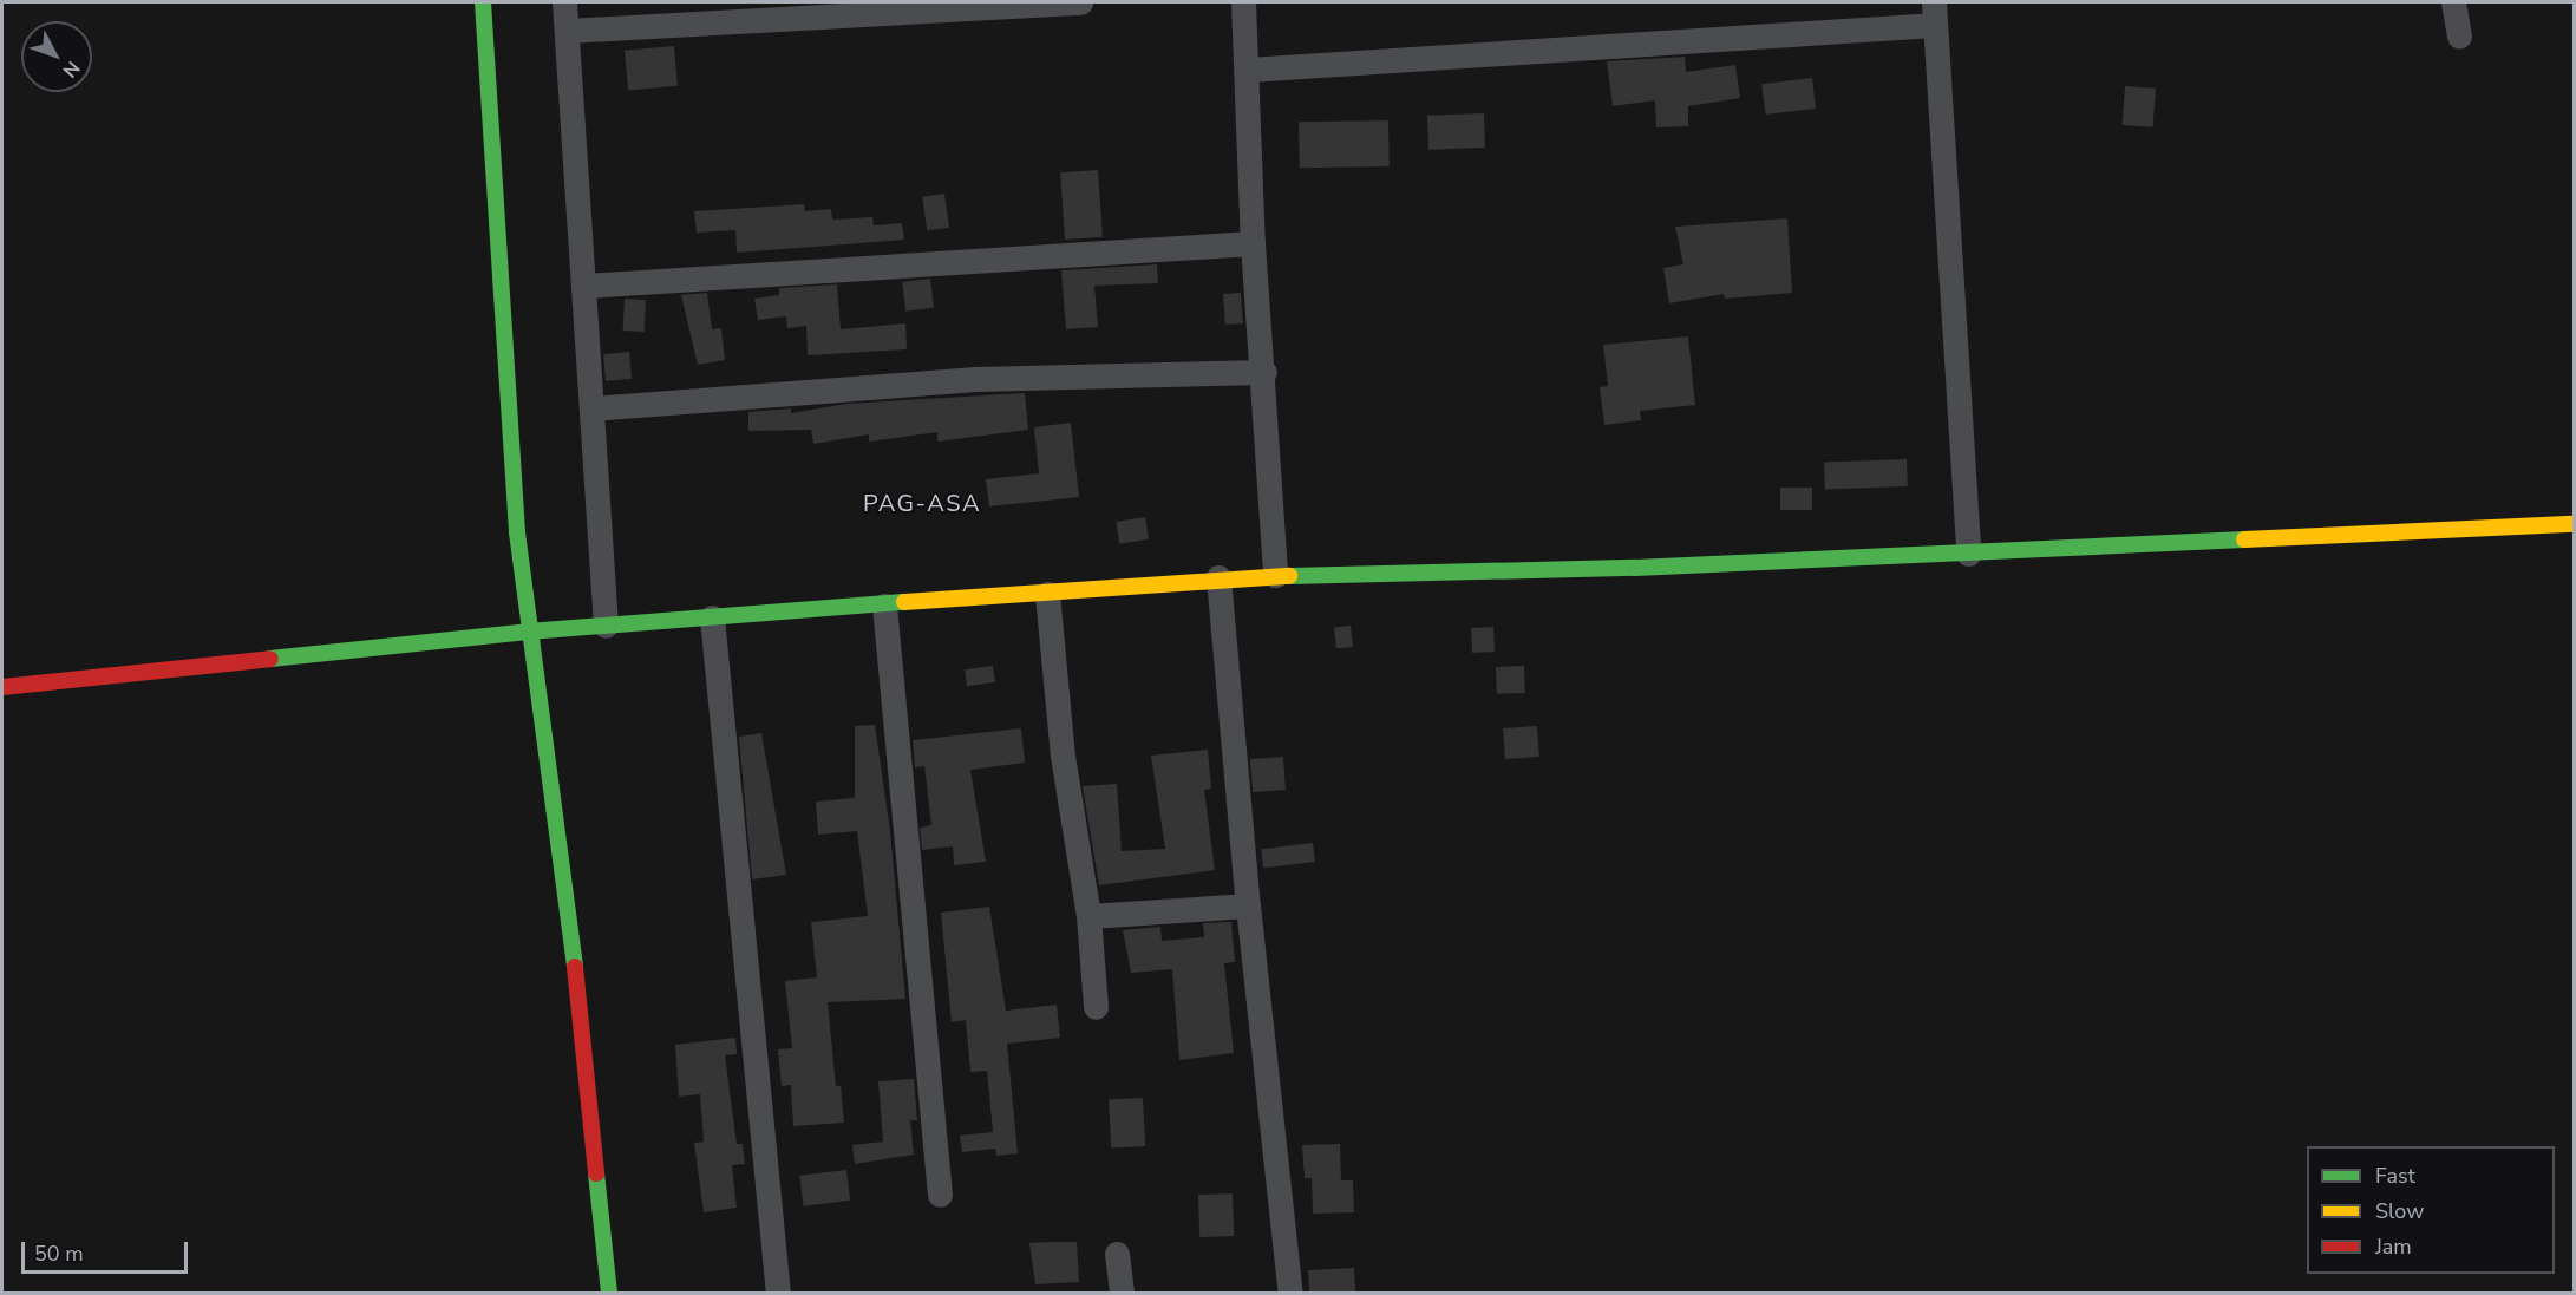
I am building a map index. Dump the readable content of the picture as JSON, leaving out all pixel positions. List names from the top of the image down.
{
  "districts": ["PAG-ASA"],
  "legend": ["Fast", "Slow", "Jam"],
  "scale_bar": "50 m",
  "north": "bottom right"
}
